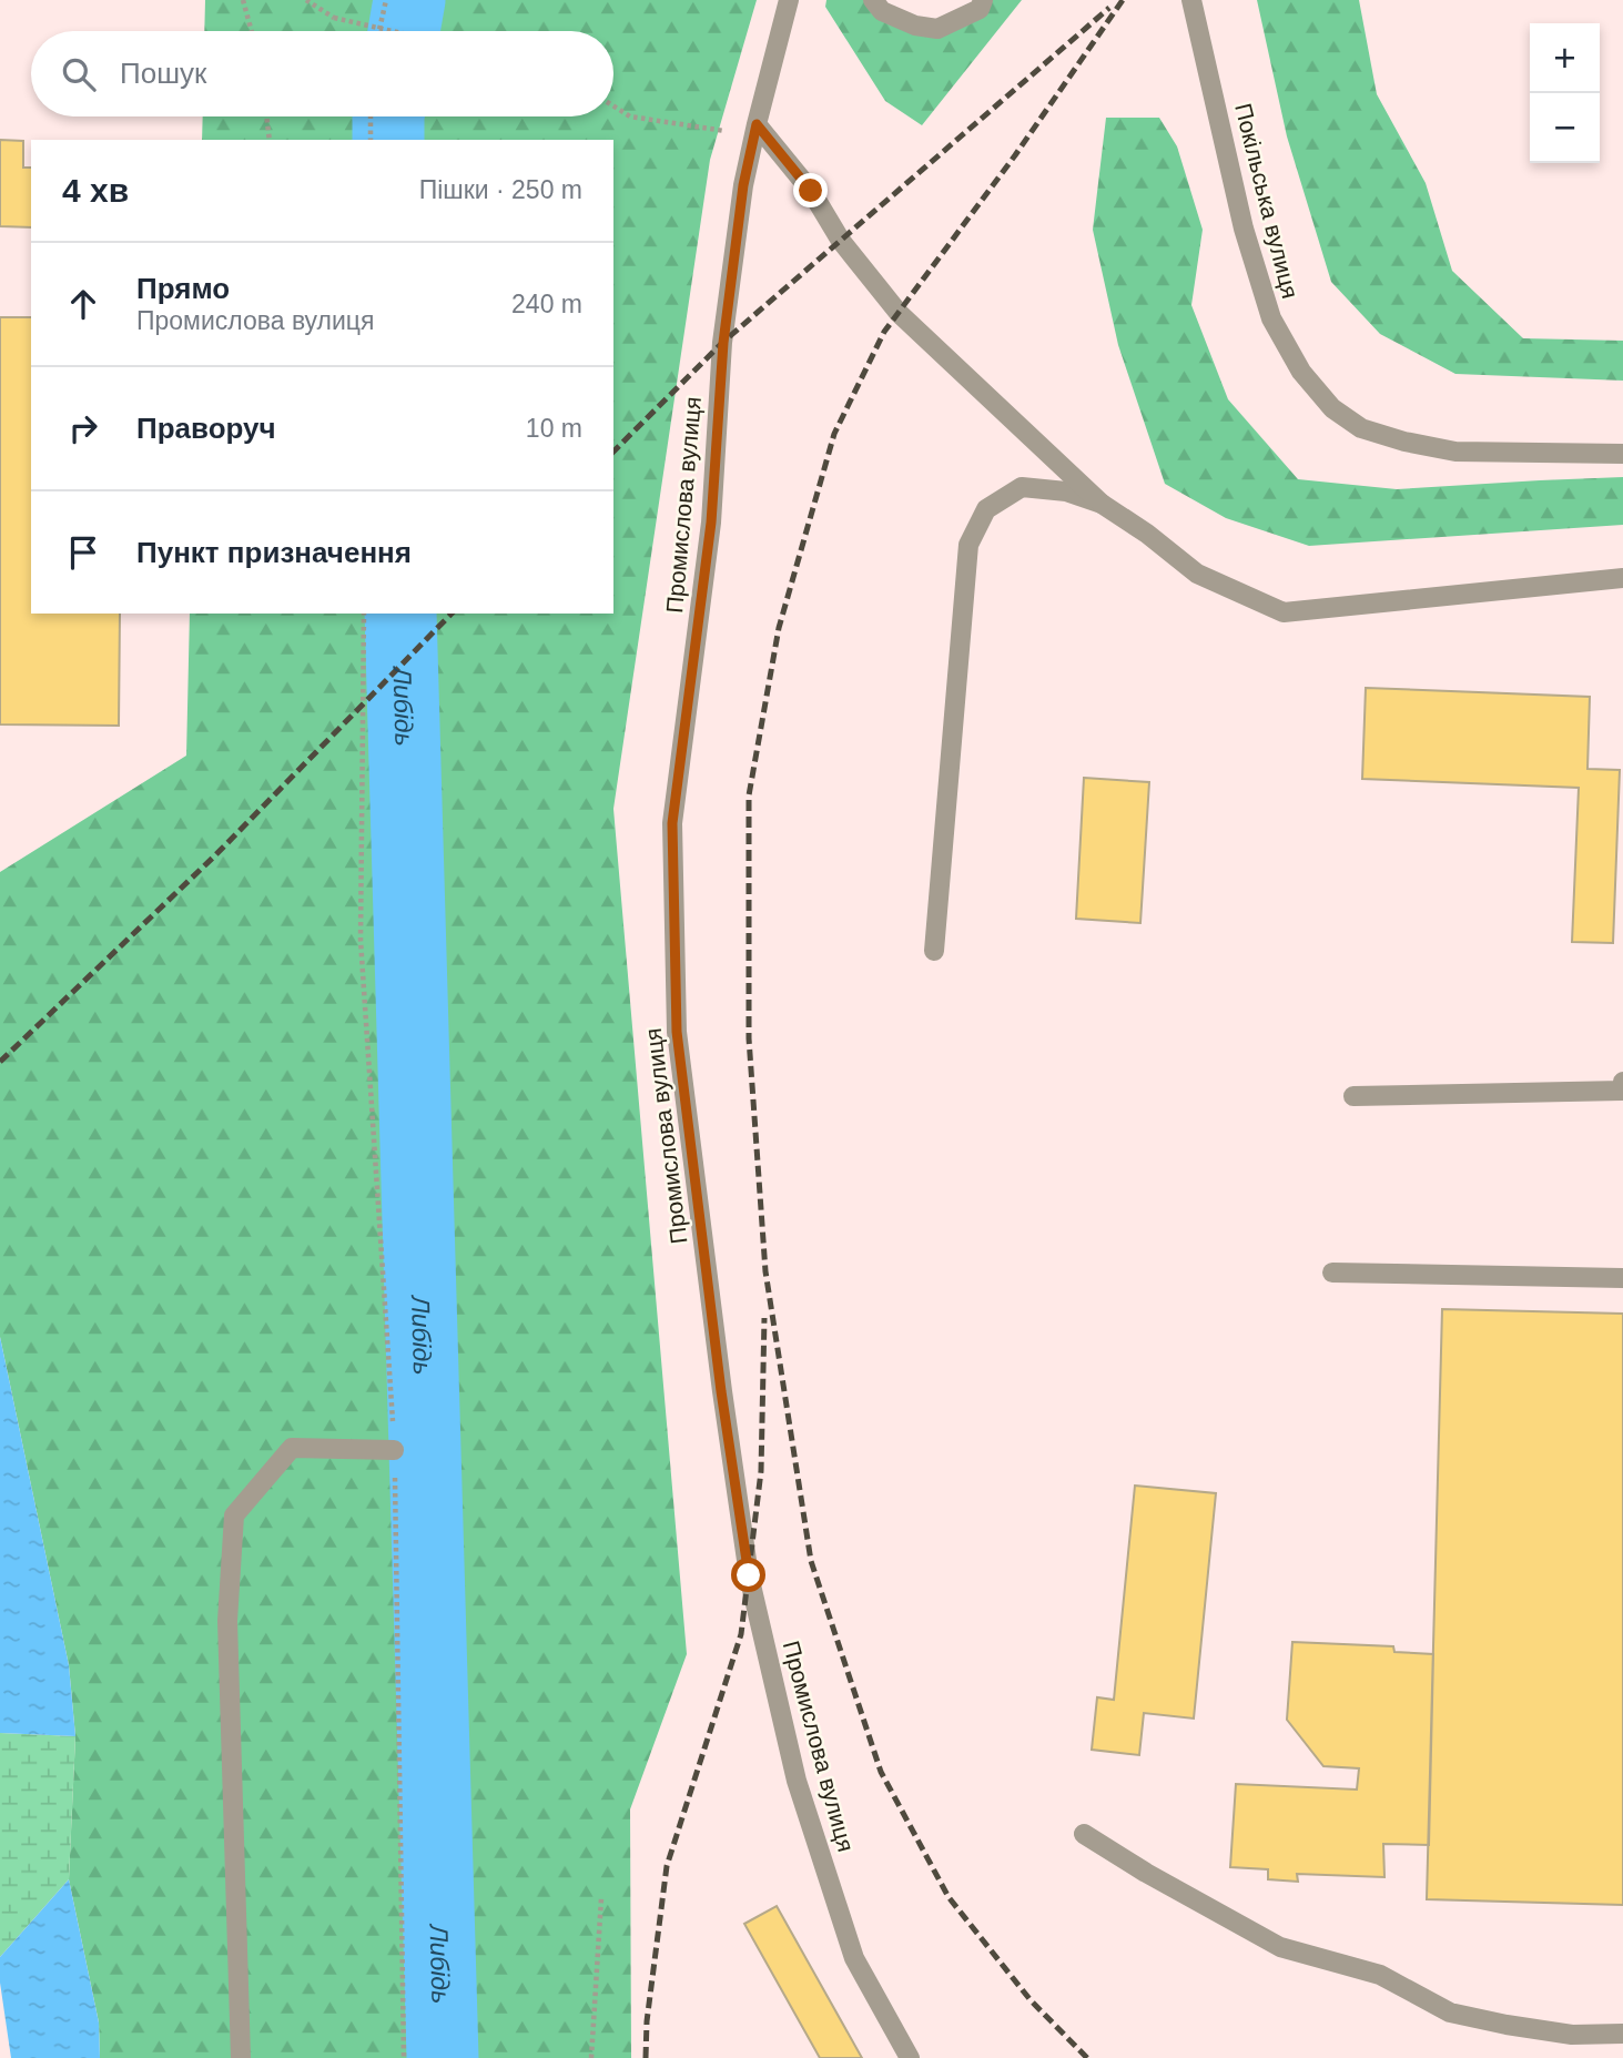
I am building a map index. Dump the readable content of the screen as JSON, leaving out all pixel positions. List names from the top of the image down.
{
  "streets": {
    "street": ["Покільська вулиця", "Промислова вулиця"]
  },
  "water": ["Либідь"],
  "page": {
    "map_buttons": ["+", "−"],
    "search": "Пошук",
    "heading": ["4 хв", "Пішки · 250 m"],
    "list": [
      ["Прямо", "Промислова вулиця", "240 m"],
      ["Праворуч", "10 m"],
      "Пункт призначення"
    ]
  }
}
